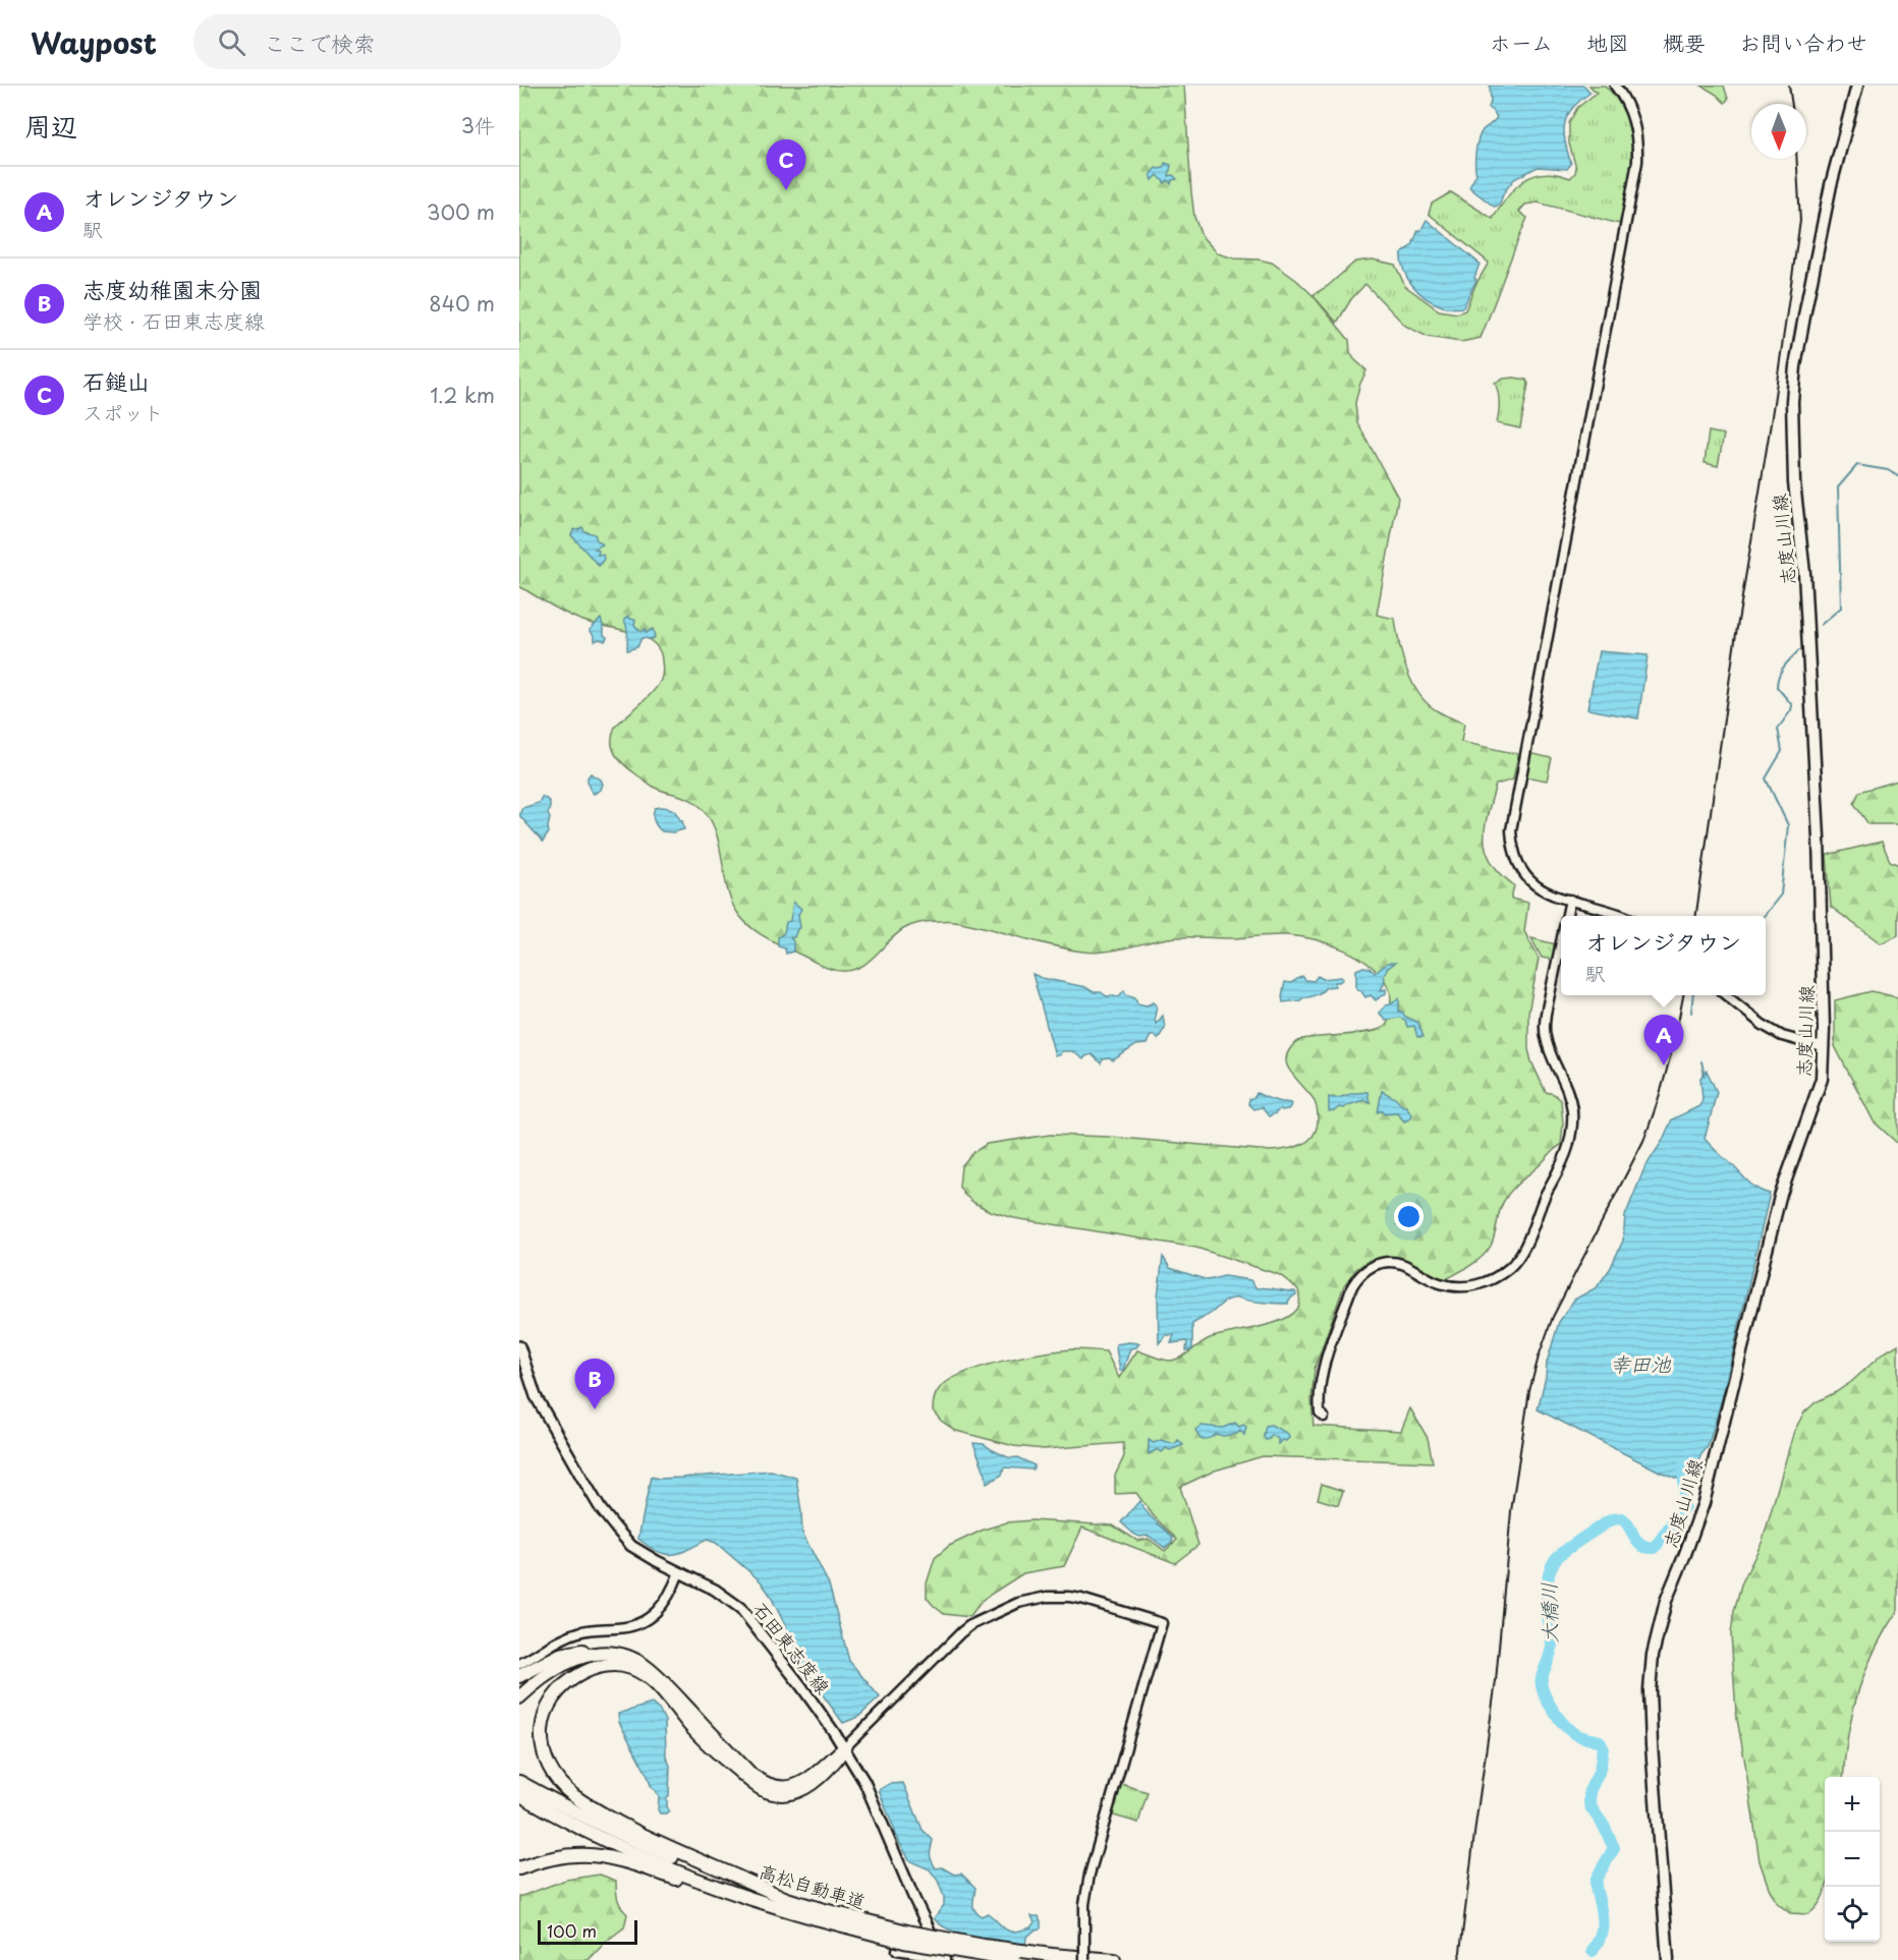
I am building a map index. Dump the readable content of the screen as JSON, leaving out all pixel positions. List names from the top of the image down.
{
  "streets": {
    "highway": ["高松自動車道"],
    "main road": ["志度山川線", "石田東志度線"]
  },
  "water": ["幸田池", "大橋川"],
  "scale_bar": "100 m",
  "north": "bottom",
  "page": {
    "header": "Waypost",
    "search": "ここで検索",
    "nav": [
      "ホーム",
      "地図",
      "概要",
      "お問い合わせ"
    ],
    "heading": ["周辺", "3件"],
    "pins": ["C", "A", "B"],
    "list": [
      {
        "mark": "A",
        "name": "オレンジタウン",
        "note": "駅",
        "value": "300 m"
      },
      {
        "mark": "B",
        "name": "志度幼稚園末分園",
        "note": "学校 · 石田東志度線",
        "value": "840 m"
      },
      {
        "mark": "C",
        "name": "石鎚山",
        "note": "スポット",
        "value": "1.2 km"
      }
    ],
    "popup": ["オレンジタウン", "駅"],
    "map_buttons": ["+", "−"],
    "scale": "100 m"
  }
}
